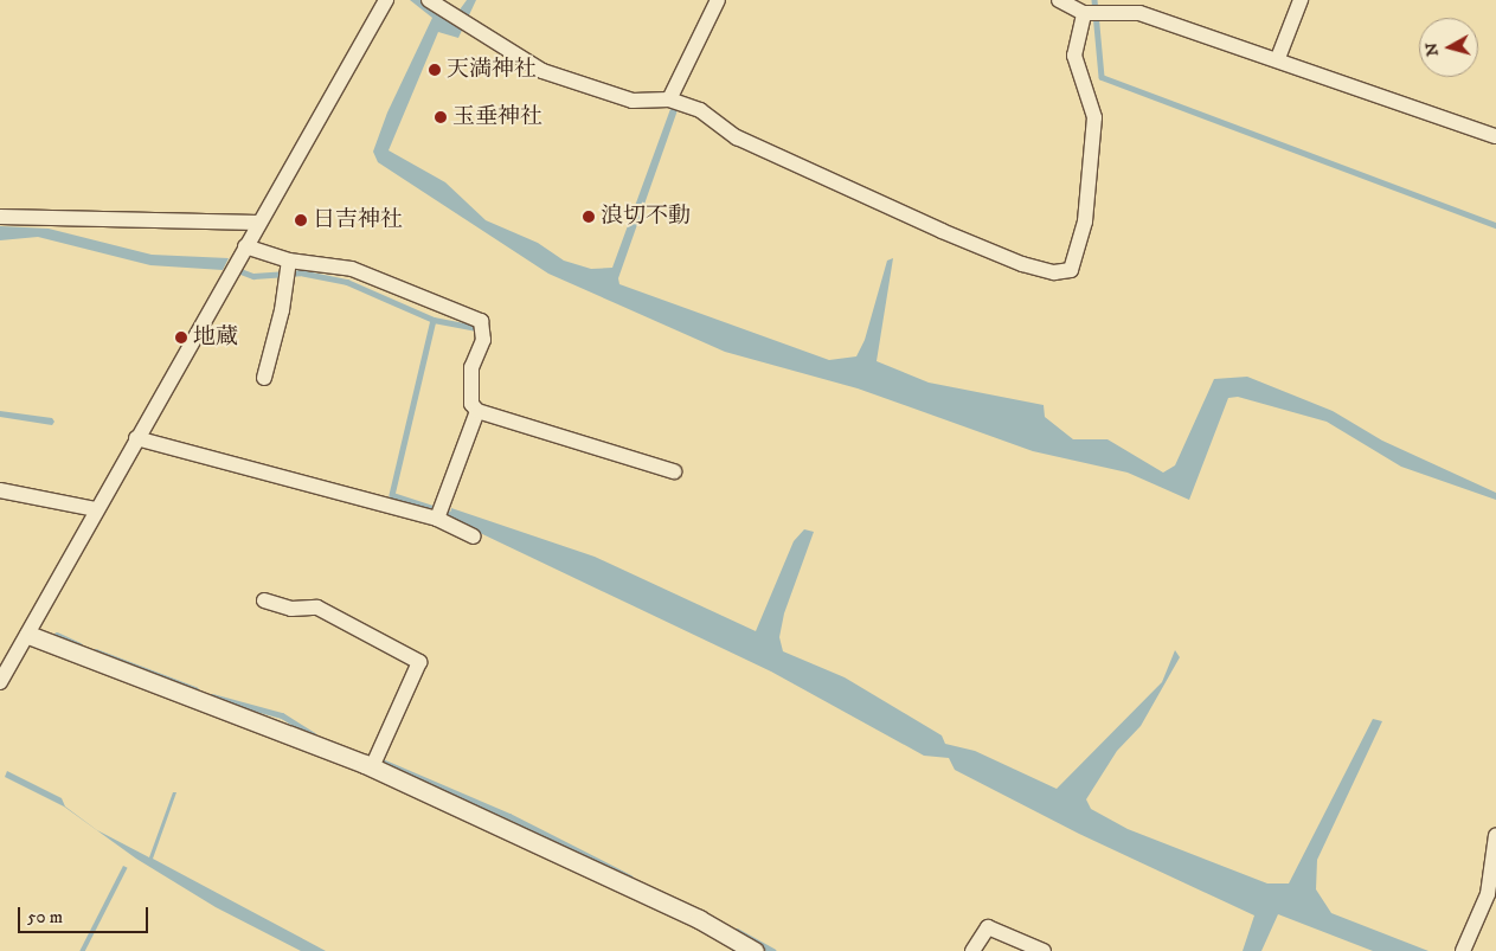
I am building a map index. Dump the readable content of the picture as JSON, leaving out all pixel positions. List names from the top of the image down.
{
  "places": [
    "天満神社",
    "玉垂神社",
    "浪切不動",
    "日吉神社",
    "地蔵"
  ],
  "scale_bar": "50 m",
  "north": "left"
}
